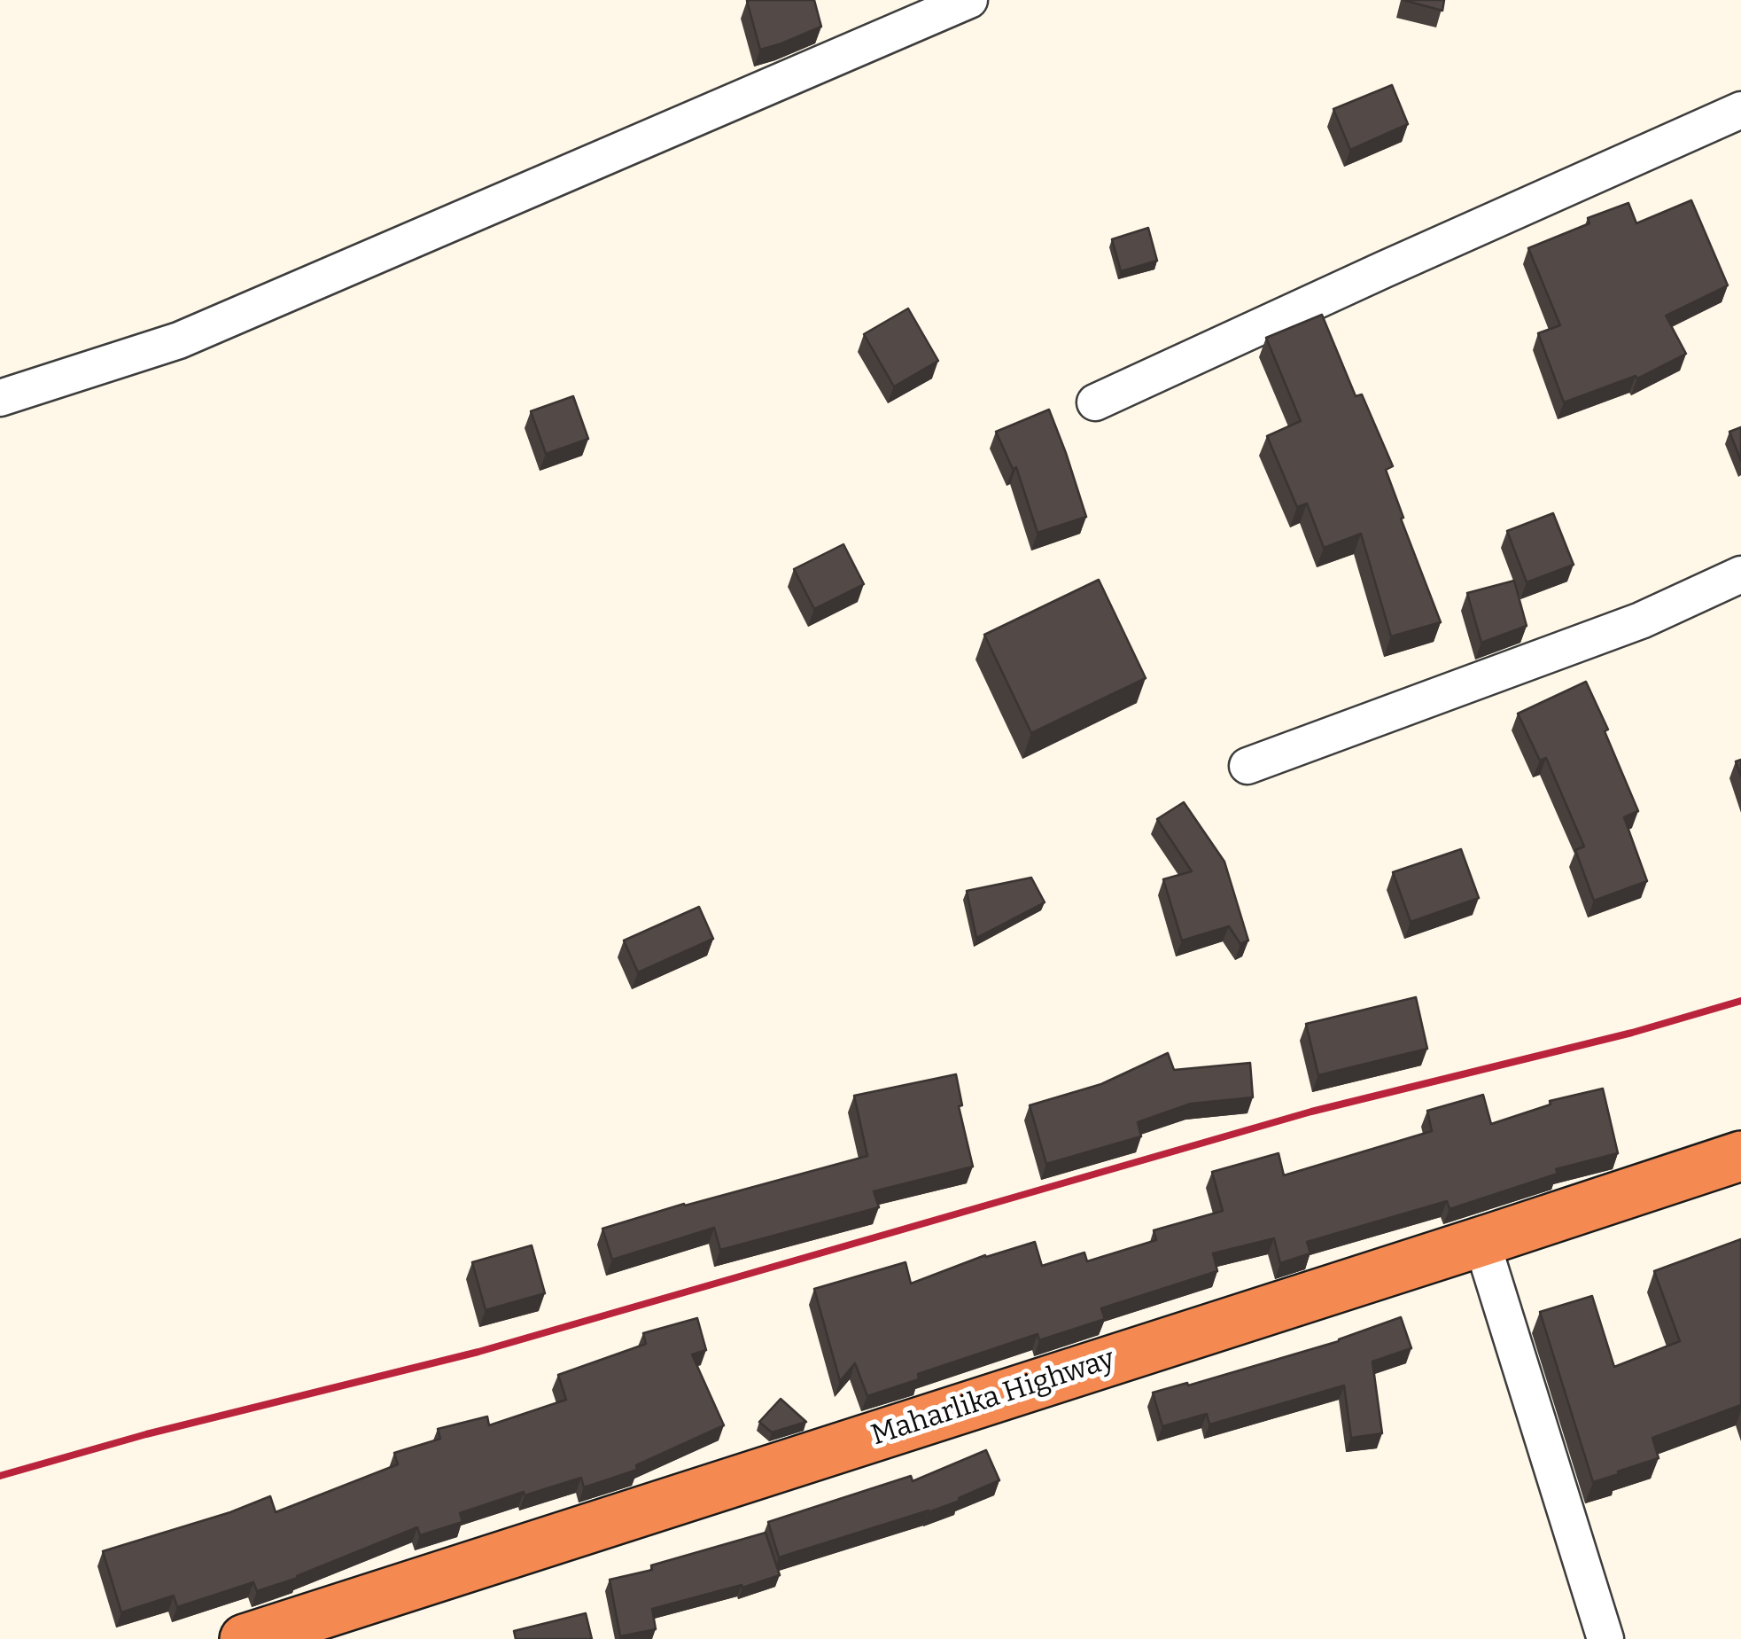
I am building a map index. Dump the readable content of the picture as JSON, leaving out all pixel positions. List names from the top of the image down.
{
  "streets": {
    "highway": ["Maharlika Highway"]
  }
}
